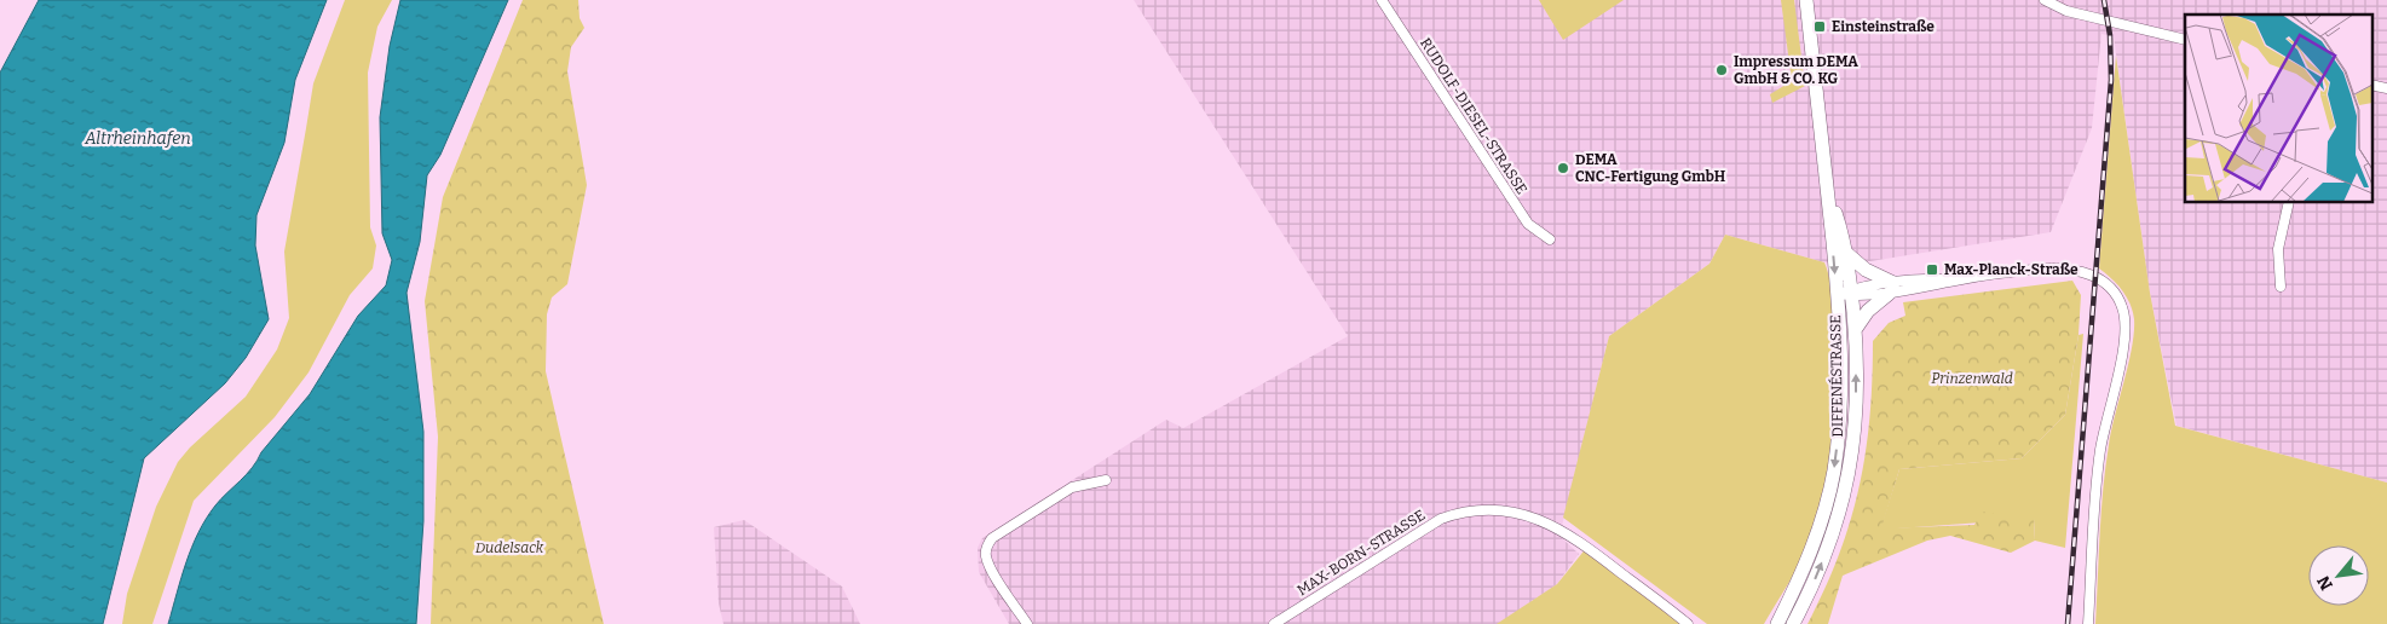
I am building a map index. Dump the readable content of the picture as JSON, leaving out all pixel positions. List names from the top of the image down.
{
  "streets": {
    "main road": ["DIFFENÉSTRASSE"],
    "street": ["RUDOLF-DIESEL-STRASSE", "MAX-BORN-STRASSE"]
  },
  "water": ["Altrheinhafen"],
  "parks": ["Prinzenwald", "Dudelsack"],
  "places": {
    "transit": ["Einsteinstraße", "Max-Planck-Straße"],
    "other": ["Impressum DEMA GmbH & CO. KG", "DEMA CNC-Fertigung GmbH"]
  },
  "north": "bottom left"
}
